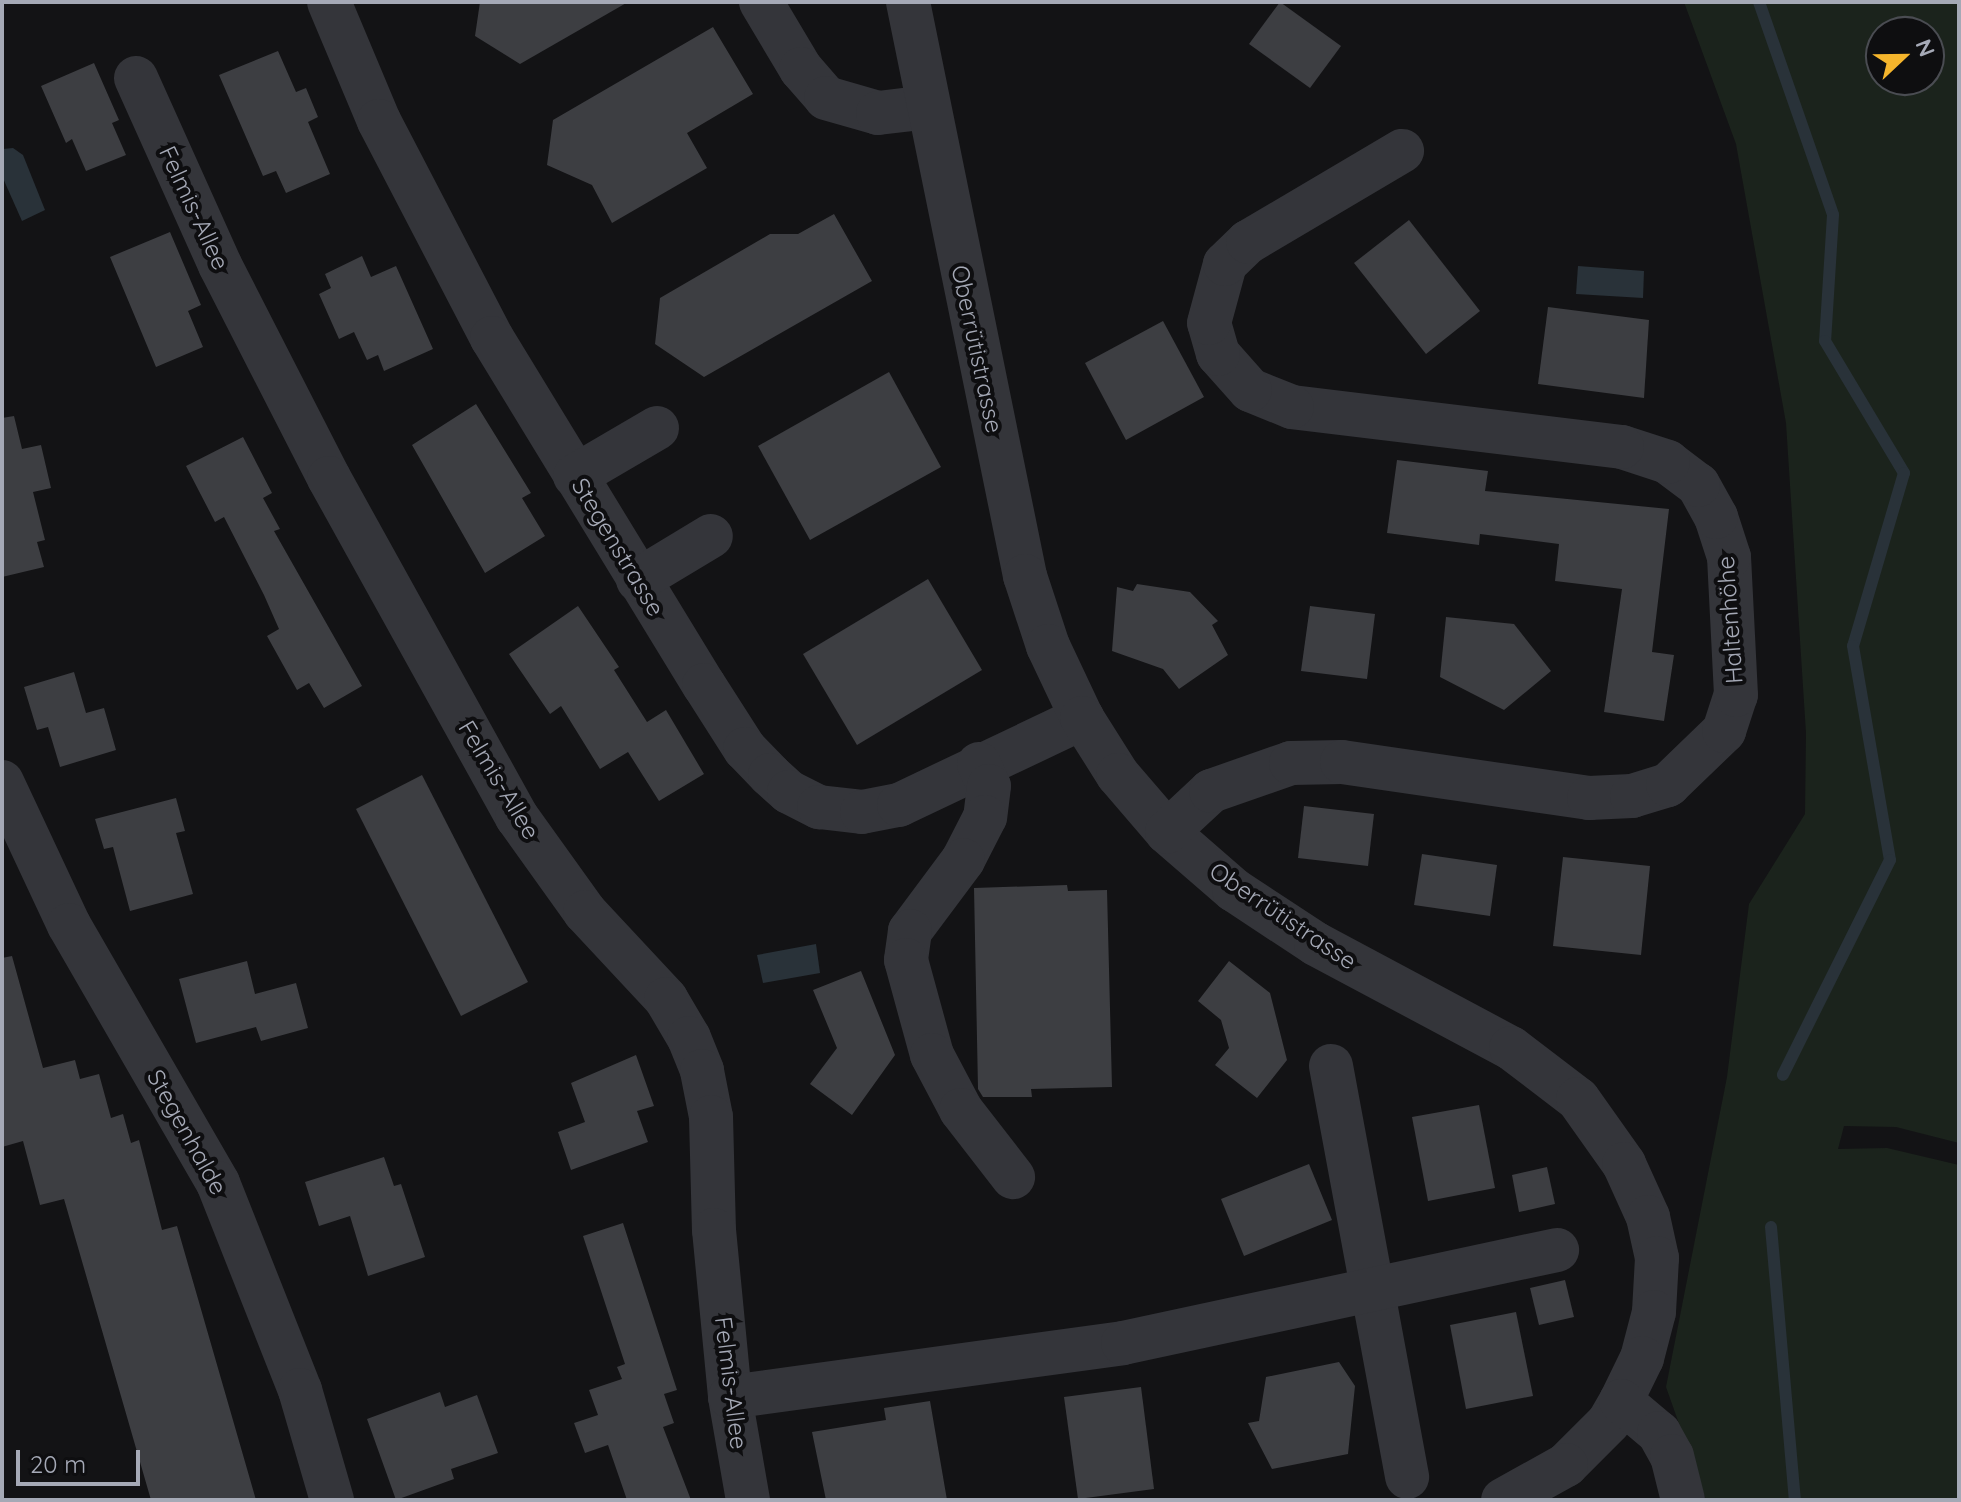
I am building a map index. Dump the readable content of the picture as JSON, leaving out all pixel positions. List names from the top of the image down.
{
  "streets": {
    "street": [
      "Felmis-Allee",
      "Oberrütistrasse",
      "Stegenstrasse",
      "Haltenhöhe",
      "Stegenhalde"
    ]
  },
  "crossings": [
    ["Oberrütistrasse", "Stegenstrasse"],
    ["Oberrütistrasse", "Haltenhöhe"]
  ],
  "scale_bar": "20 m",
  "north": "right"
}
